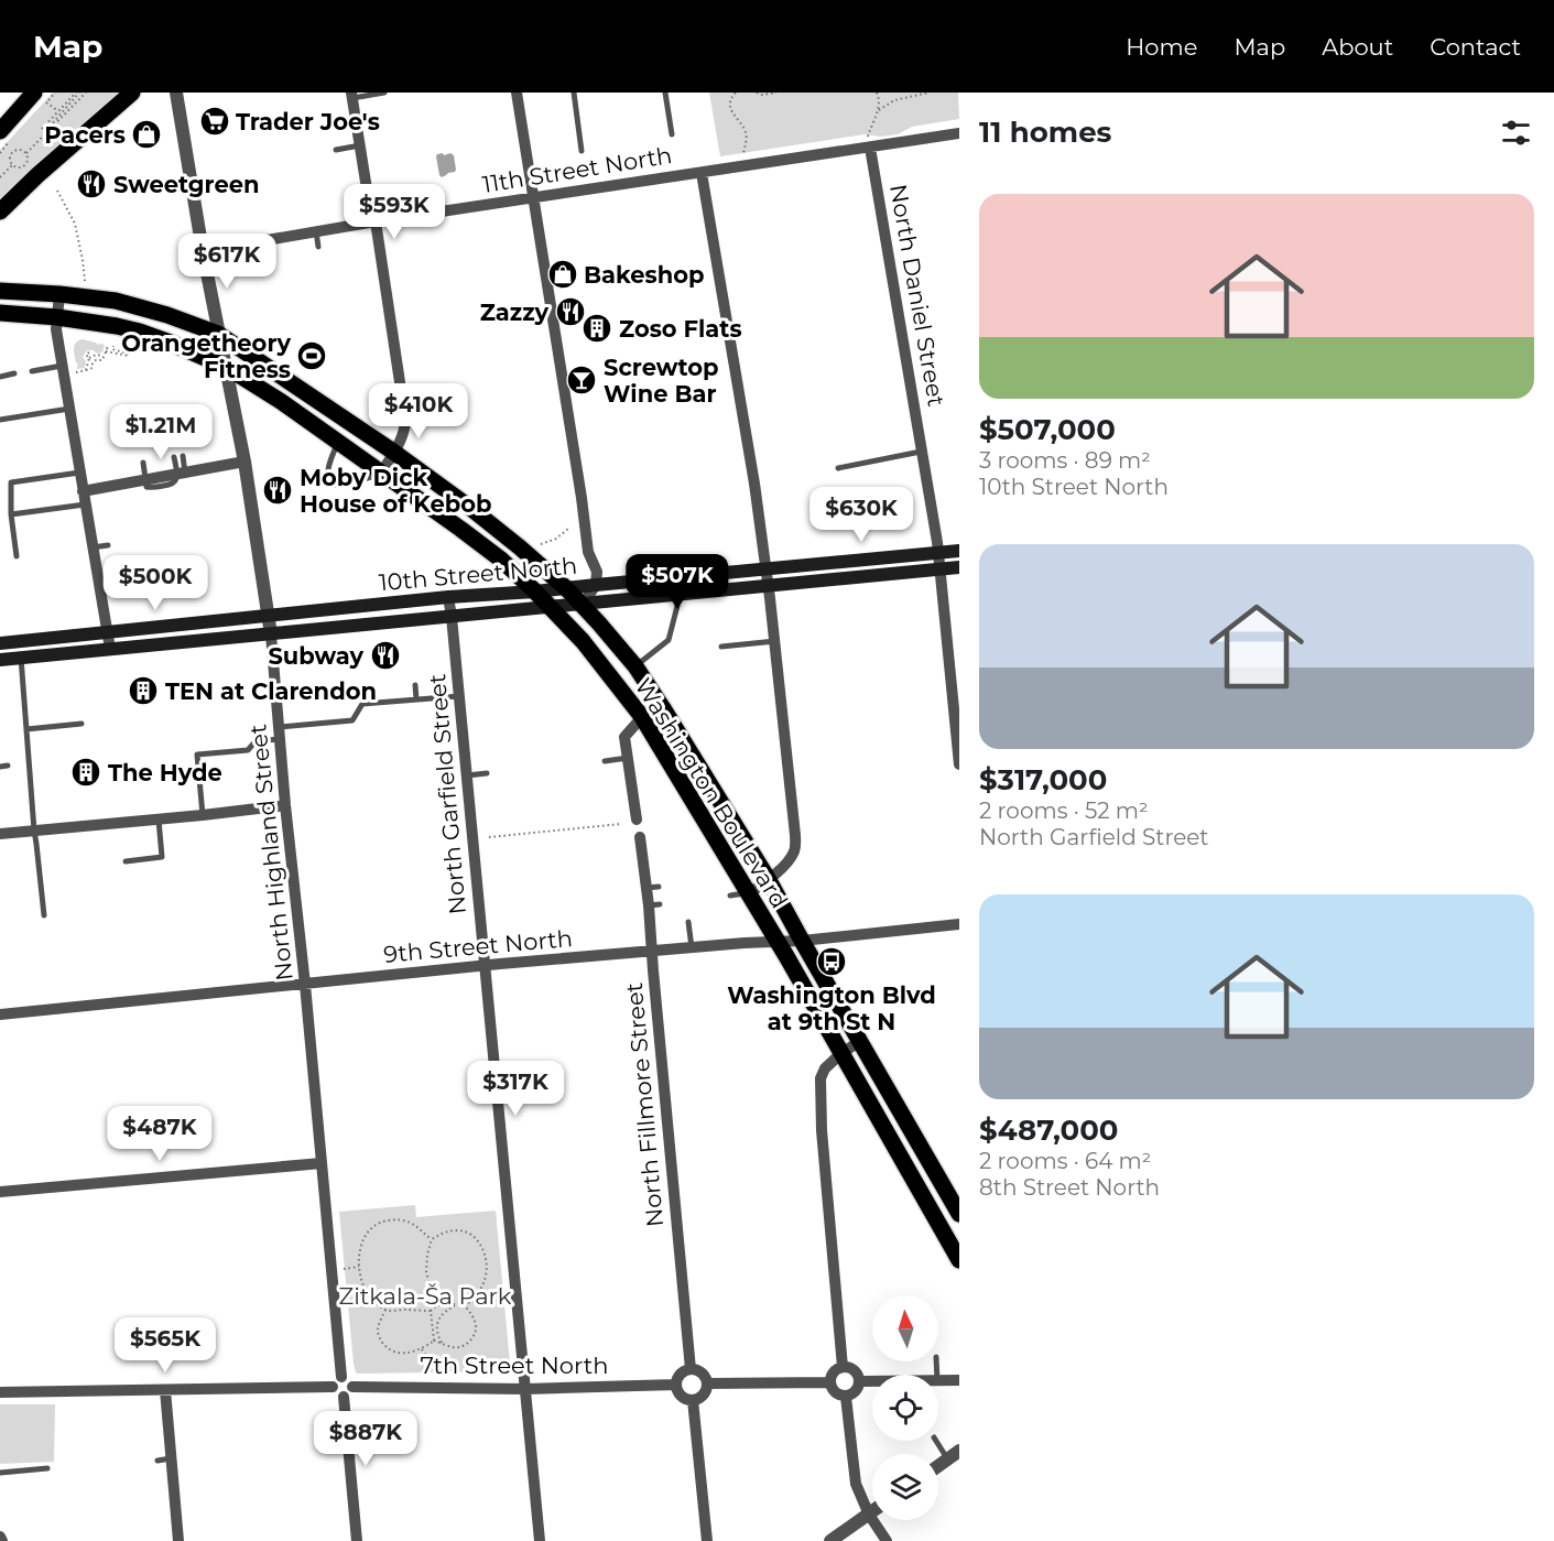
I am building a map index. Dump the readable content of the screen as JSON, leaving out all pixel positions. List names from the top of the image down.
{
  "streets": {
    "main road": ["10th Street North", "Washington Boulevard"],
    "street": [
      "11th Street North",
      "North Daniel Street",
      "North Garfield Street",
      "North Highland Street",
      "9th Street North",
      "North Fillmore Street",
      "7th Street North"
    ]
  },
  "crossings": [
    ["11th Street North", "North Daniel Street"],
    ["11th Street North", "North Highland Street"],
    ["North Daniel Street", "10th Street North"],
    ["10th Street North", "Washington Boulevard"],
    ["10th Street North", "North Garfield Street"],
    ["10th Street North", "North Highland Street"],
    ["Washington Boulevard", "North Highland Street"],
    ["Washington Boulevard", "9th Street North"],
    ["North Garfield Street", "9th Street North"],
    ["North Garfield Street", "7th Street North"],
    ["North Highland Street", "9th Street North"],
    ["North Highland Street", "7th Street North"],
    ["9th Street North", "North Fillmore Street"],
    ["North Fillmore Street", "7th Street North"]
  ],
  "parks": ["Zitkala-Ša Park"],
  "places": {
    "supermarket": ["Trader Joe's"],
    "shop": ["Pacers", "Bakeshop"],
    "restaurant": [
      "Sweetgreen",
      "Zazzy",
      "Moby Dick House of Kebob",
      "Subway"
    ],
    "building": ["Zoso Flats", "TEN at Clarendon", "The Hyde"],
    "sports": ["Orangetheory Fitness"],
    "bar": ["Screwtop Wine Bar"],
    "bus stop": ["Washington Blvd at 9th St N"]
  },
  "north": "top",
  "page": {
    "header": "Map",
    "nav": [
      "Home",
      "Map",
      "About",
      "Contact"
    ],
    "heading": "11 homes",
    "list": [
      {
        "name": "$507,000",
        "note": "3 rooms · 89 m² · 10th Street North"
      },
      {
        "name": "$317,000",
        "note": "2 rooms · 52 m² · North Garfield Street"
      },
      {
        "name": "$487,000",
        "note": "2 rooms · 64 m² · 8th Street North"
      }
    ],
    "price": [
      "$593K",
      "$617K",
      "$410K",
      "$1.21M",
      "$630K",
      "$507K",
      "$500K",
      "$317K",
      "$487K",
      "$565K",
      "$887K"
    ]
  }
}
